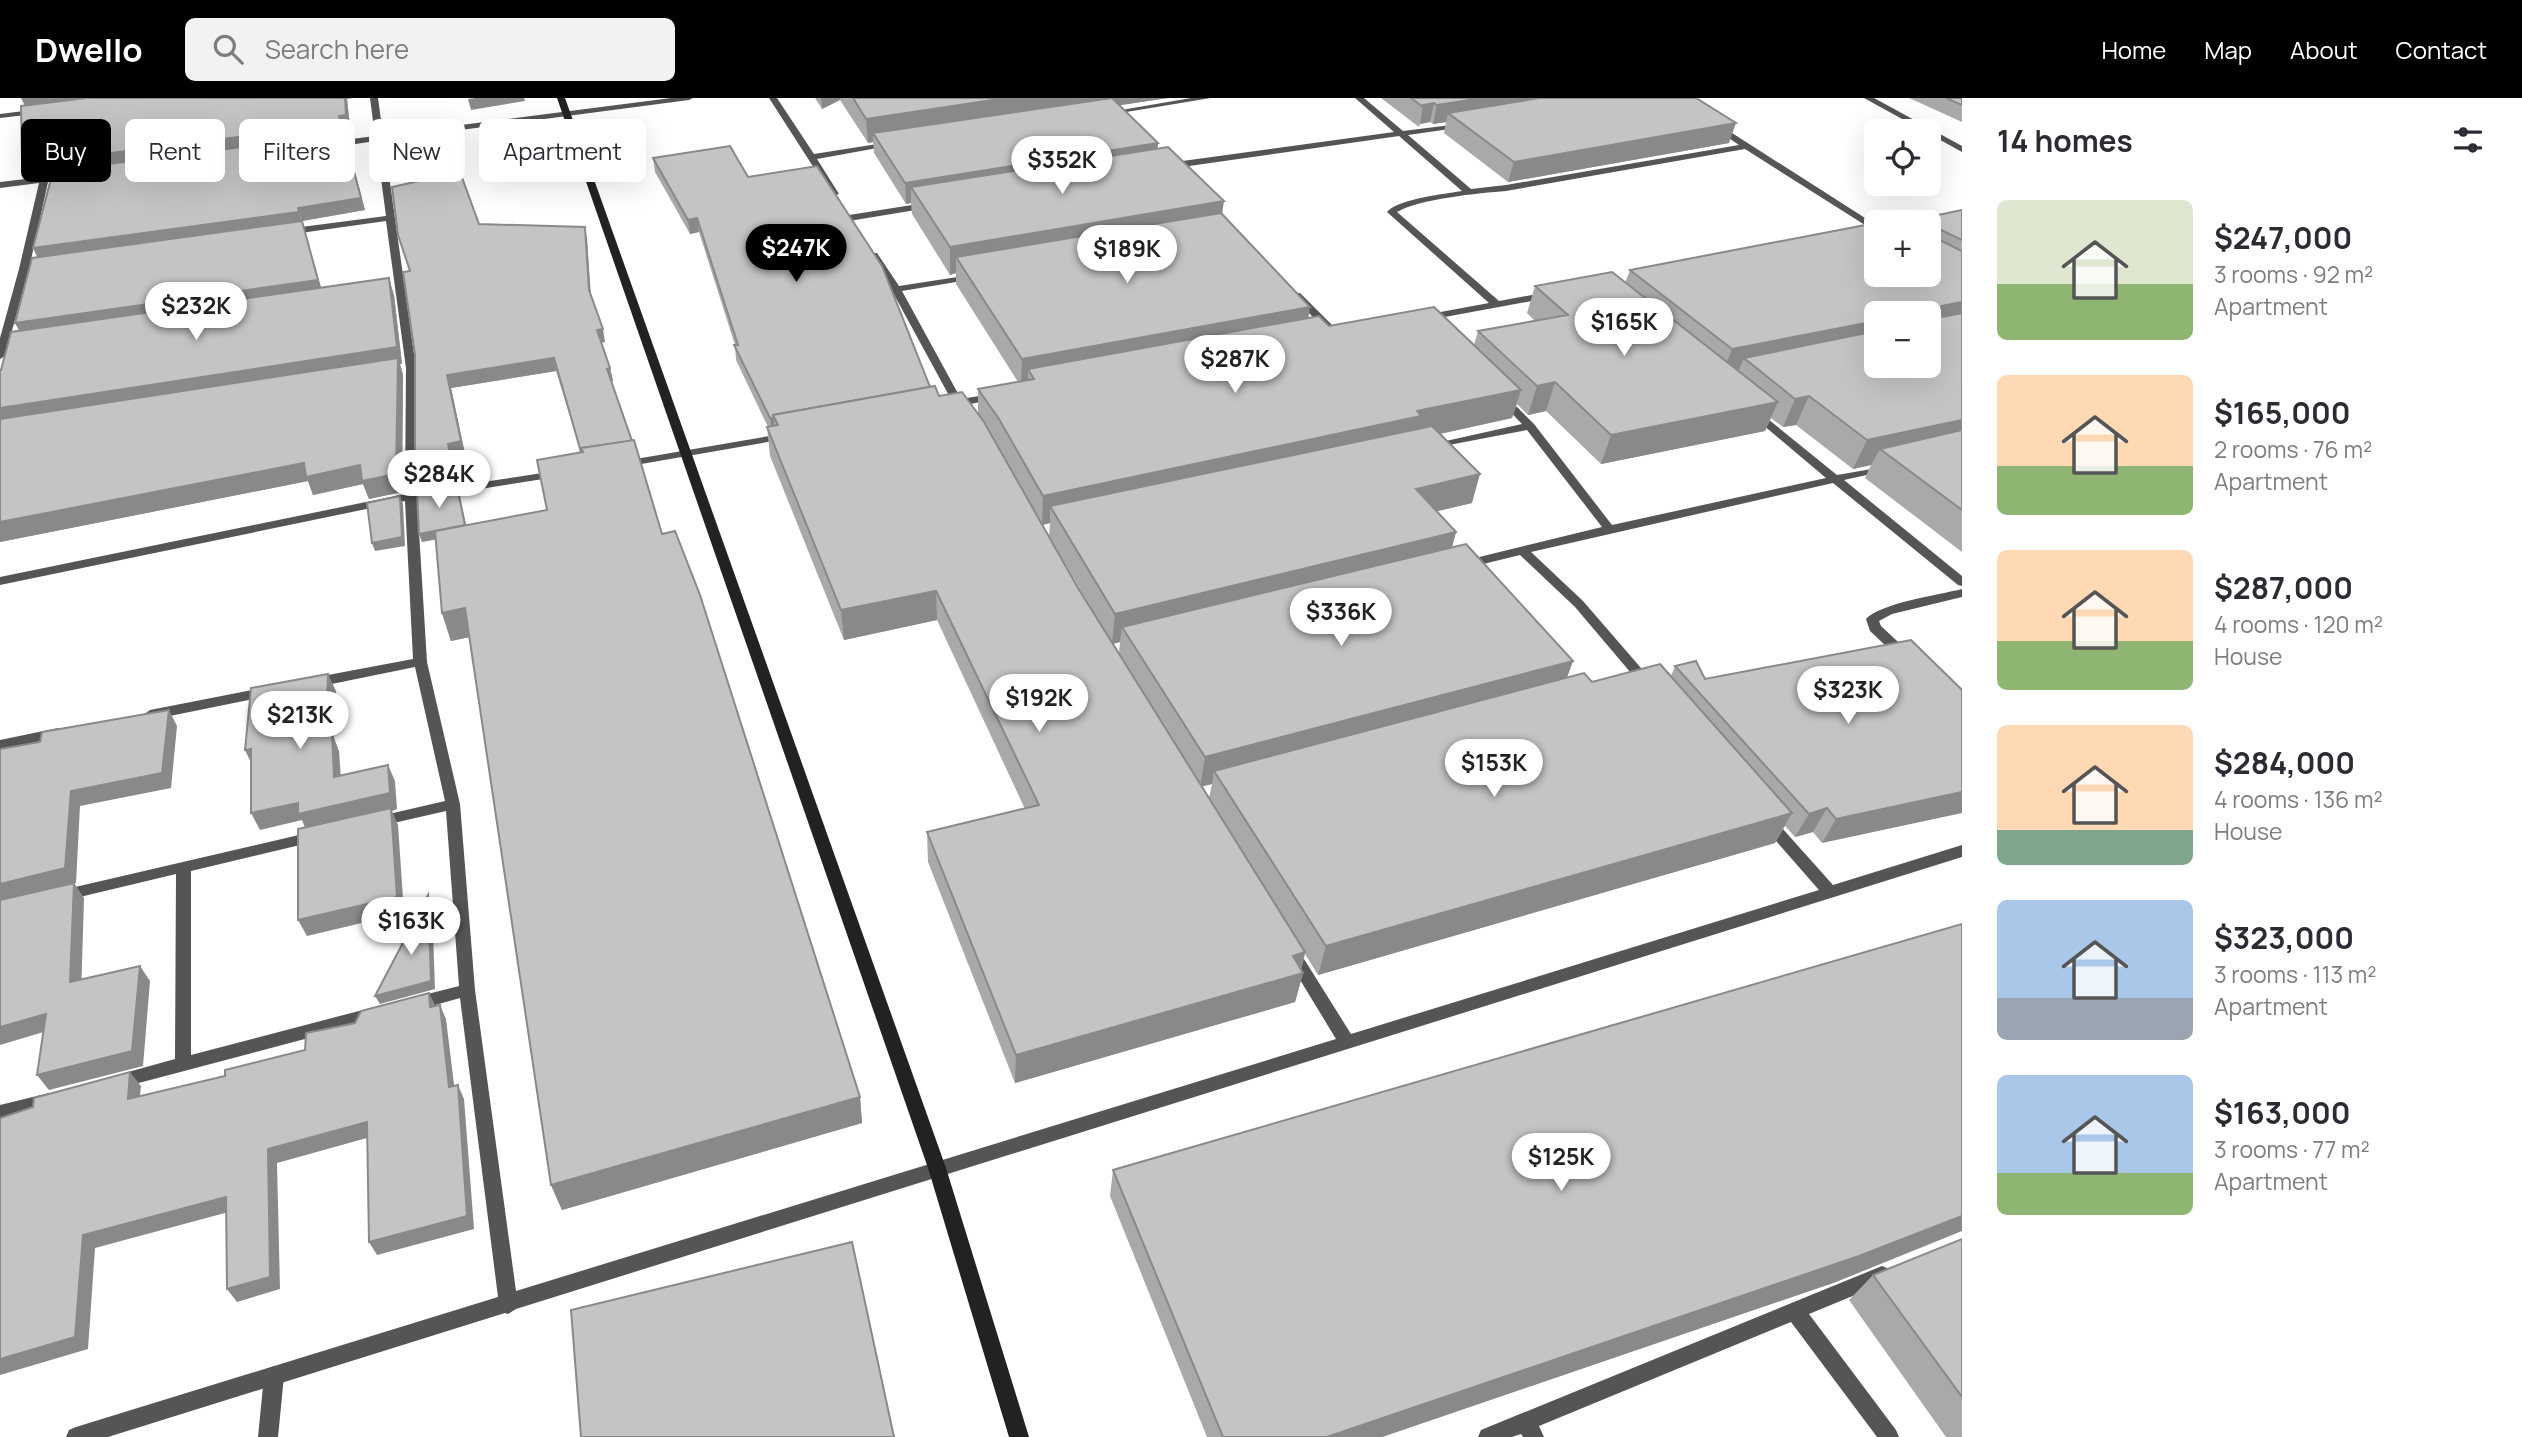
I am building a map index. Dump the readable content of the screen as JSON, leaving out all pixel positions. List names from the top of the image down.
{
  "page": {
    "header": "Dwello",
    "search": "Search here",
    "nav": [
      "Home",
      "Map",
      "About",
      "Contact"
    ],
    "heading": "14 homes",
    "map_buttons": ["+", "−"],
    "chip": [
      "Buy",
      "Rent",
      "Filters",
      "New",
      "Apartment"
    ],
    "price": [
      "$352K",
      "$247K",
      "$189K",
      "$232K",
      "$165K",
      "$287K",
      "$284K",
      "$336K",
      "$323K",
      "$192K",
      "$213K",
      "$153K",
      "$163K",
      "$125K"
    ],
    "list": [
      {
        "name": "$247,000",
        "note": "3 rooms · 92 m² · Apartment"
      },
      {
        "name": "$165,000",
        "note": "2 rooms · 76 m² · Apartment"
      },
      {
        "name": "$287,000",
        "note": "4 rooms · 120 m² · House"
      },
      {
        "name": "$284,000",
        "note": "4 rooms · 136 m² · House"
      },
      {
        "name": "$323,000",
        "note": "3 rooms · 113 m² · Apartment"
      },
      {
        "name": "$163,000",
        "note": "3 rooms · 77 m² · Apartment"
      }
    ]
  }
}
